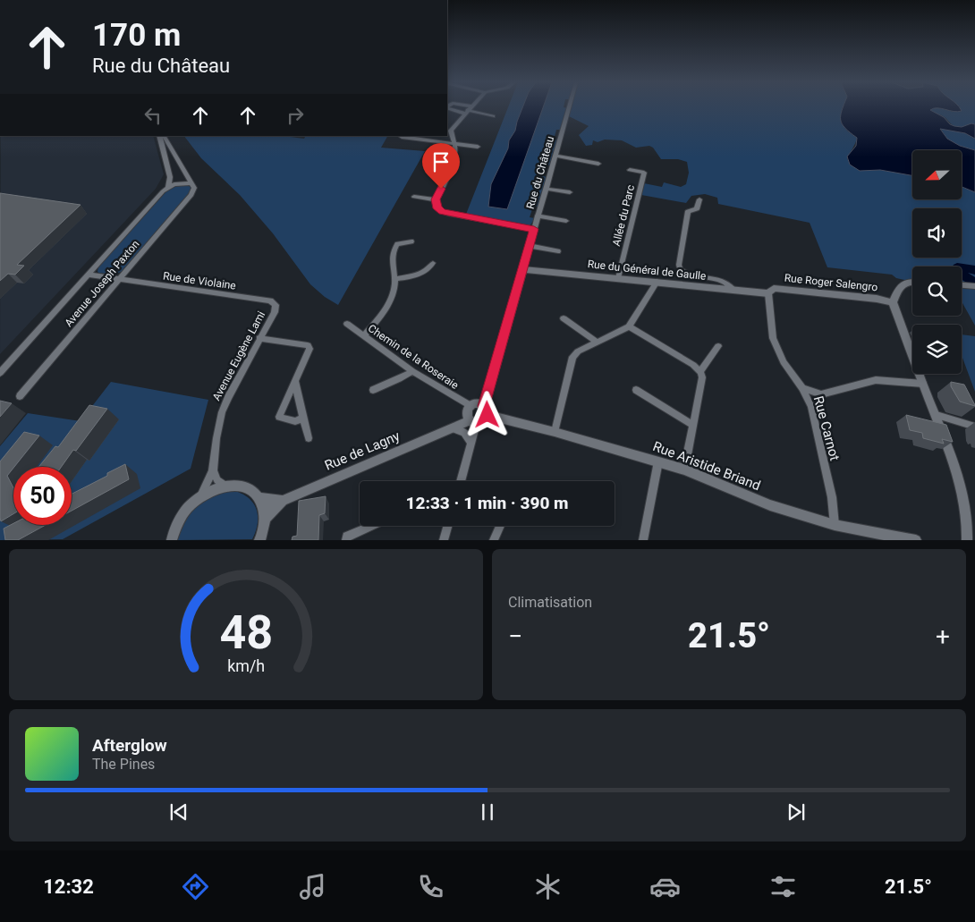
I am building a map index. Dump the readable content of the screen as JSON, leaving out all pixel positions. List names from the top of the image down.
{
  "streets": {
    "main road": [
      "Rue du Général de Gaulle",
      "Rue Roger Salengro",
      "Rue de Lagny",
      "Rue Aristide Briand"
    ],
    "street": [
      "Rue du Château",
      "Allée du Parc",
      "Rue de Violaine",
      "Avenue Joseph Paxton",
      "Avenue Eugène Lami",
      "Chemin de la Roseraie",
      "Rue Carnot"
    ]
  },
  "crossings": [
    ["Rue du Château", "Rue du Général de Gaulle"],
    ["Allée du Parc", "Rue du Général de Gaulle"],
    ["Rue du Général de Gaulle", "Rue Roger Salengro"],
    ["Rue du Général de Gaulle", "Rue Carnot"],
    ["Rue de Violaine", "Avenue Joseph Paxton"],
    ["Rue de Violaine", "Avenue Eugène Lami"],
    ["Rue Roger Salengro", "Rue Carnot"],
    ["Chemin de la Roseraie", "Rue de Lagny"],
    ["Chemin de la Roseraie", "Rue Aristide Briand"],
    ["Rue Carnot", "Rue Aristide Briand"],
    ["Rue de Lagny", "Rue Aristide Briand"]
  ],
  "north": "left",
  "page": {
    "turn": ["170 m", "Rue du Château"],
    "limit": "50",
    "trip": "12:33 · 1 min · 390 m",
    "tile": "Climatisation",
    "heat": ["−", "21.5°", "+"],
    "song": ["Afterglow", "The Pines"],
    "tabs": ["12:32", "21.5°"],
    "gauge": ["48", "km/h"]
  }
}
